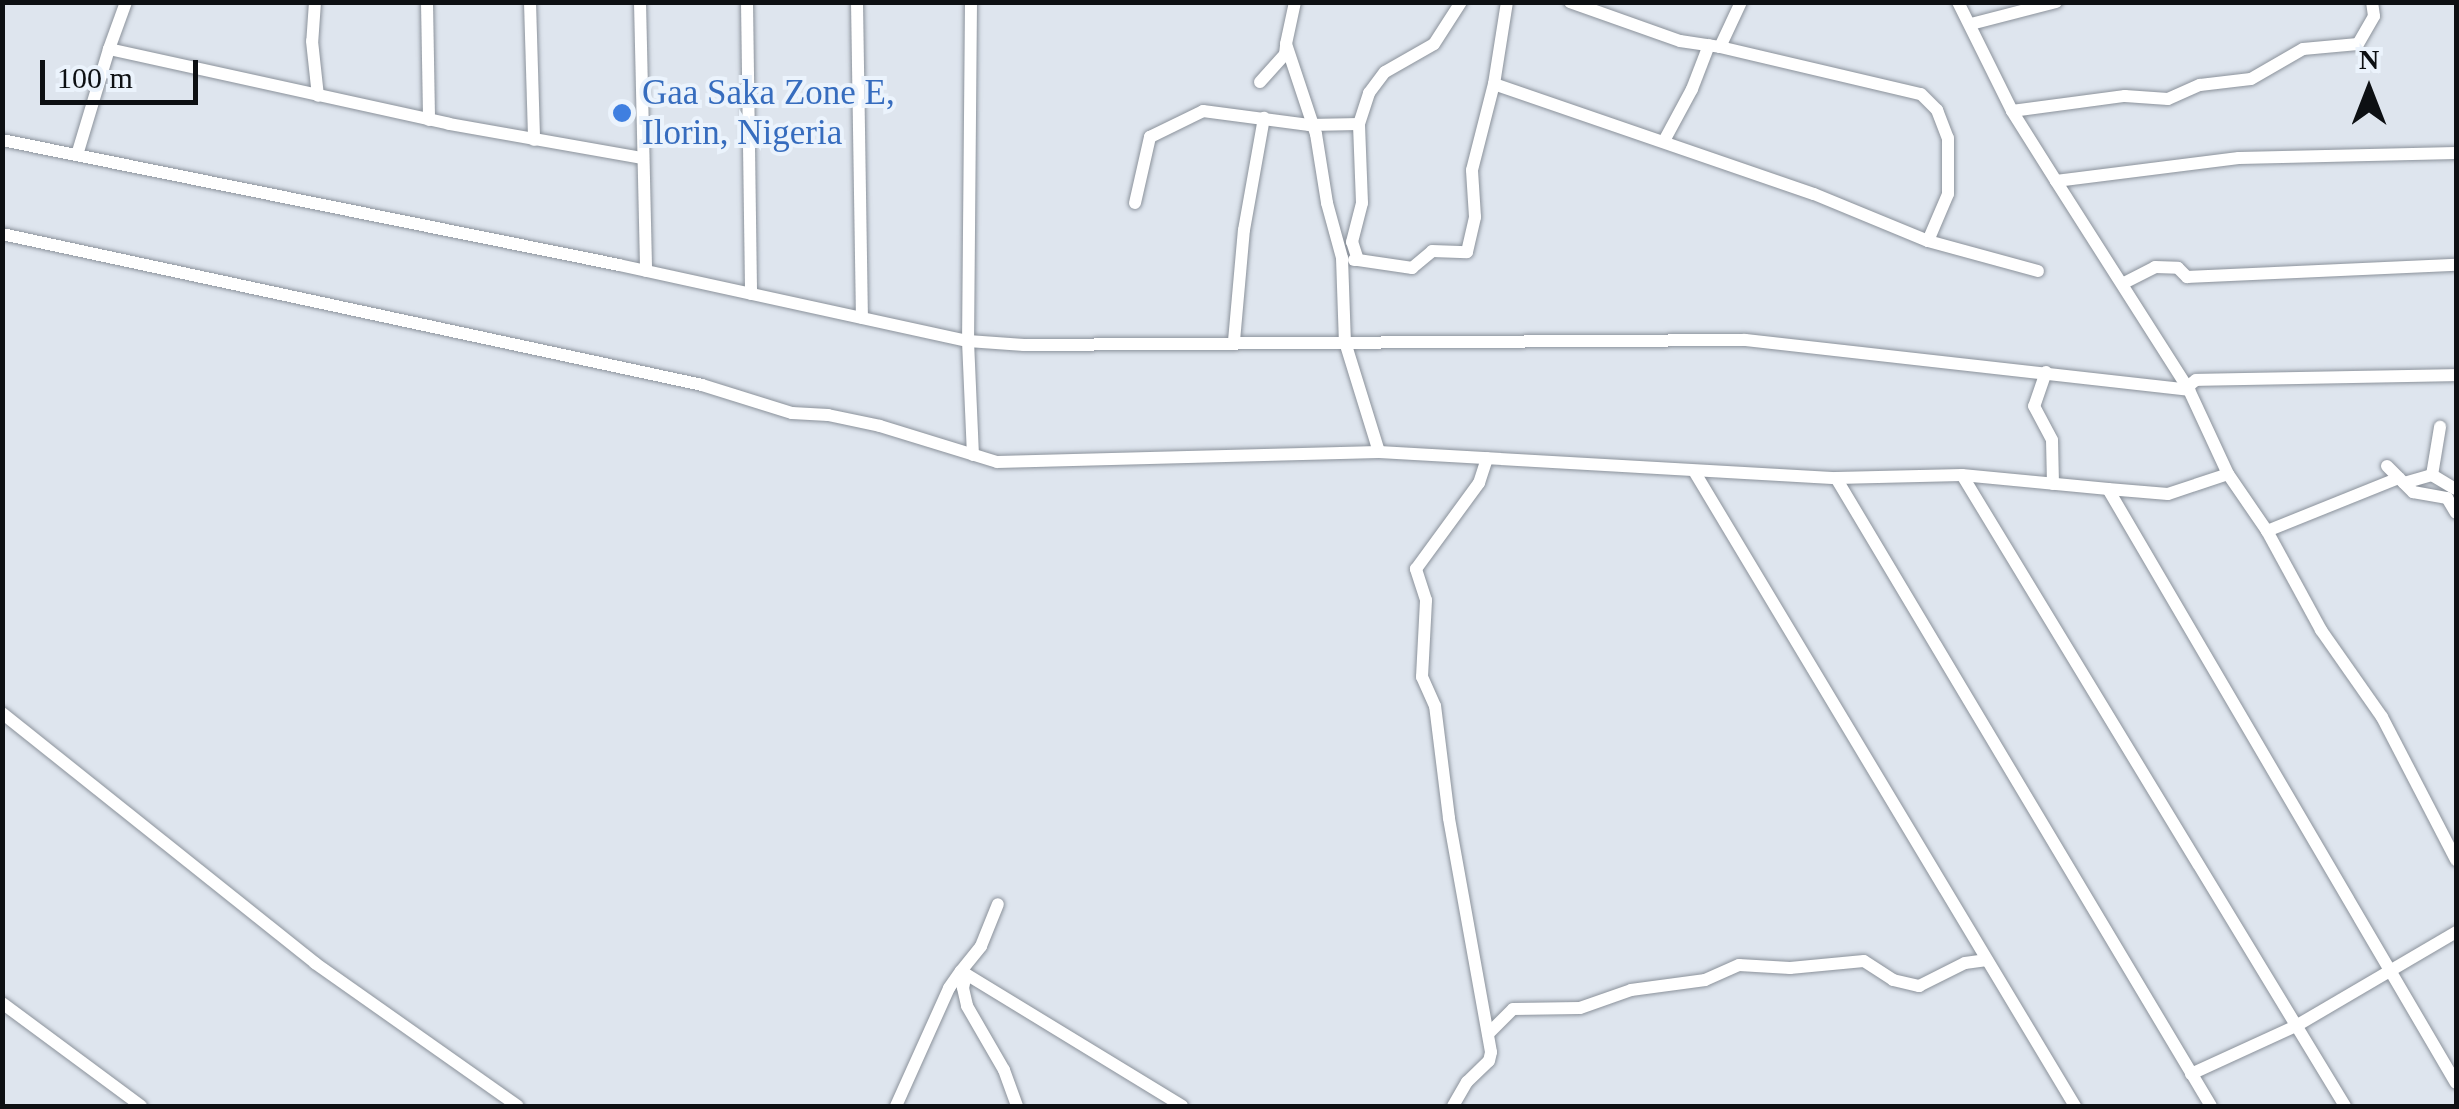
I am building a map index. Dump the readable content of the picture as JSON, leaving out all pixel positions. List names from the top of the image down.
{
  "places": ["Gaa Saka Zone E, Ilorin, Nigeria"],
  "scale_bar": "100 m",
  "north": "top"
}
